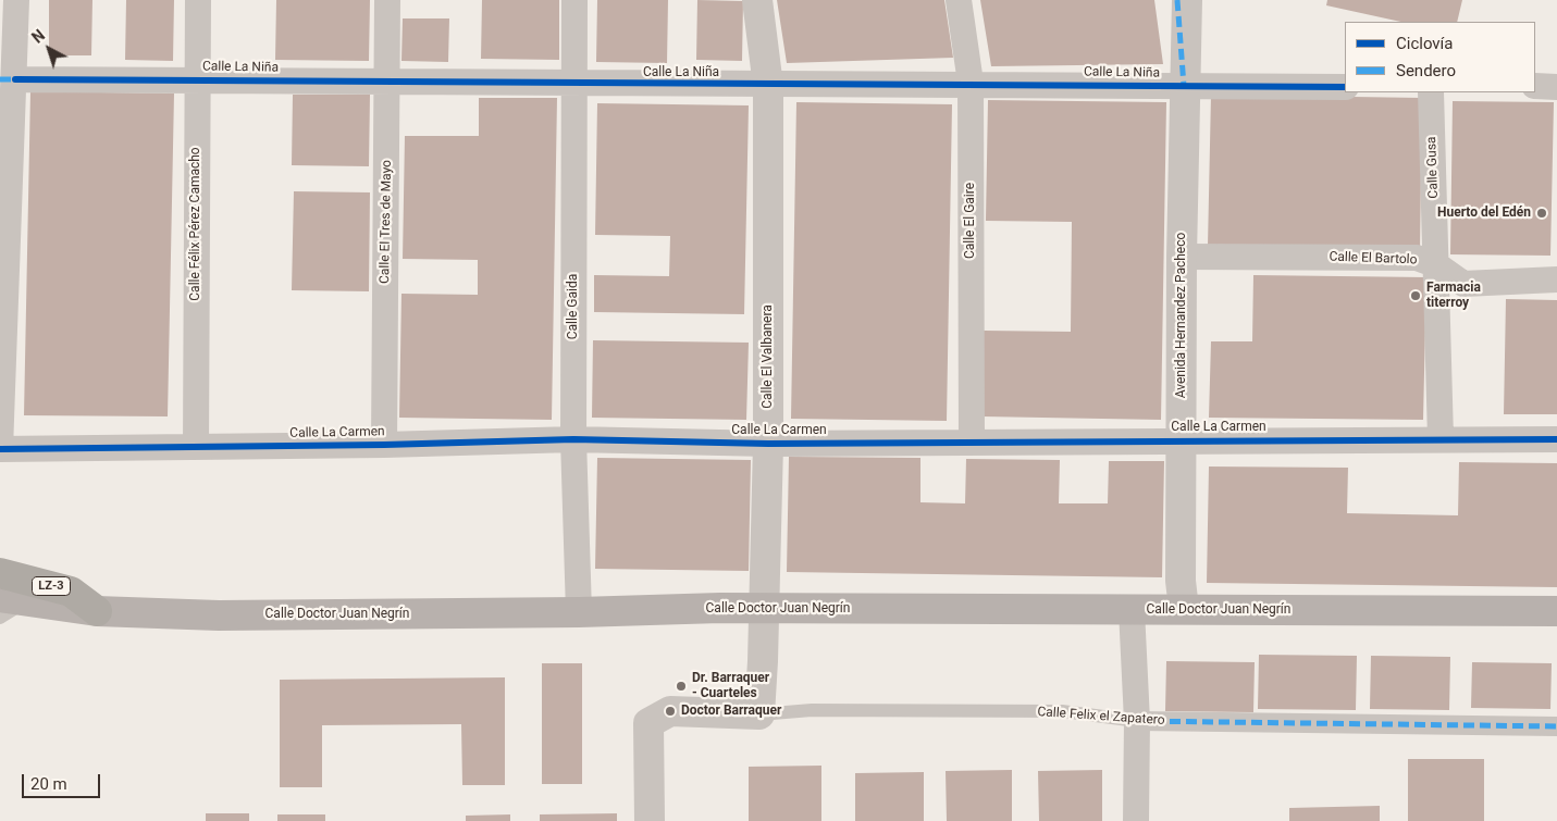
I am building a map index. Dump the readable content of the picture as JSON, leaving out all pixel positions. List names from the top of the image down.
{
  "streets": {
    "highway": ["LZ-3"],
    "main road": ["Calle Doctor Juan Negrín"],
    "street": [
      "Calle La Niña",
      "Calle Gusa",
      "Calle El Gaire",
      "Calle El Tres de Mayo",
      "Calle Félix Pérez Camacho",
      "Calle El Bartolo",
      "Calle Gaida",
      "Avenida Hernandez Pacheco",
      "Calle El Valbanera",
      "Calle La Carmen",
      "Calle Felix el Zapatero"
    ]
  },
  "crossings": [
    ["Calle La Niña", "Calle El Gaire"],
    ["Calle La Niña", "Calle El Tres de Mayo"],
    ["Calle La Niña", "Calle Félix Pérez Camacho"],
    ["Calle La Niña", "Calle Gaida"],
    ["Calle La Niña", "Avenida Hernandez Pacheco"],
    ["Calle La Niña", "Calle El Valbanera"],
    ["Calle Gusa", "Calle El Bartolo"],
    ["Calle Gusa", "Calle La Carmen"],
    ["Calle El Gaire", "Calle La Carmen"],
    ["Calle El Tres de Mayo", "Calle La Carmen"],
    ["Calle Félix Pérez Camacho", "Calle La Carmen"],
    ["Calle El Bartolo", "Avenida Hernandez Pacheco"],
    ["Calle Gaida", "Calle La Carmen"],
    ["Calle Gaida", "Calle Doctor Juan Negrín"],
    ["Avenida Hernandez Pacheco", "Calle La Carmen"],
    ["Avenida Hernandez Pacheco", "Calle Doctor Juan Negrín"],
    ["Calle El Valbanera", "Calle La Carmen"],
    ["Calle El Valbanera", "Calle Doctor Juan Negrín"],
    ["Calle El Valbanera", "Calle Felix el Zapatero"],
    ["LZ-3", "Calle Doctor Juan Negrín"]
  ],
  "places": [
    "Huerto del Edén",
    "Farmacia titerroy",
    "Dr. Barraquer - Cuarteles",
    "Doctor Barraquer"
  ],
  "legend": ["Ciclovía", "Sendero"],
  "scale_bar": "20 m",
  "north": "top left"
}
